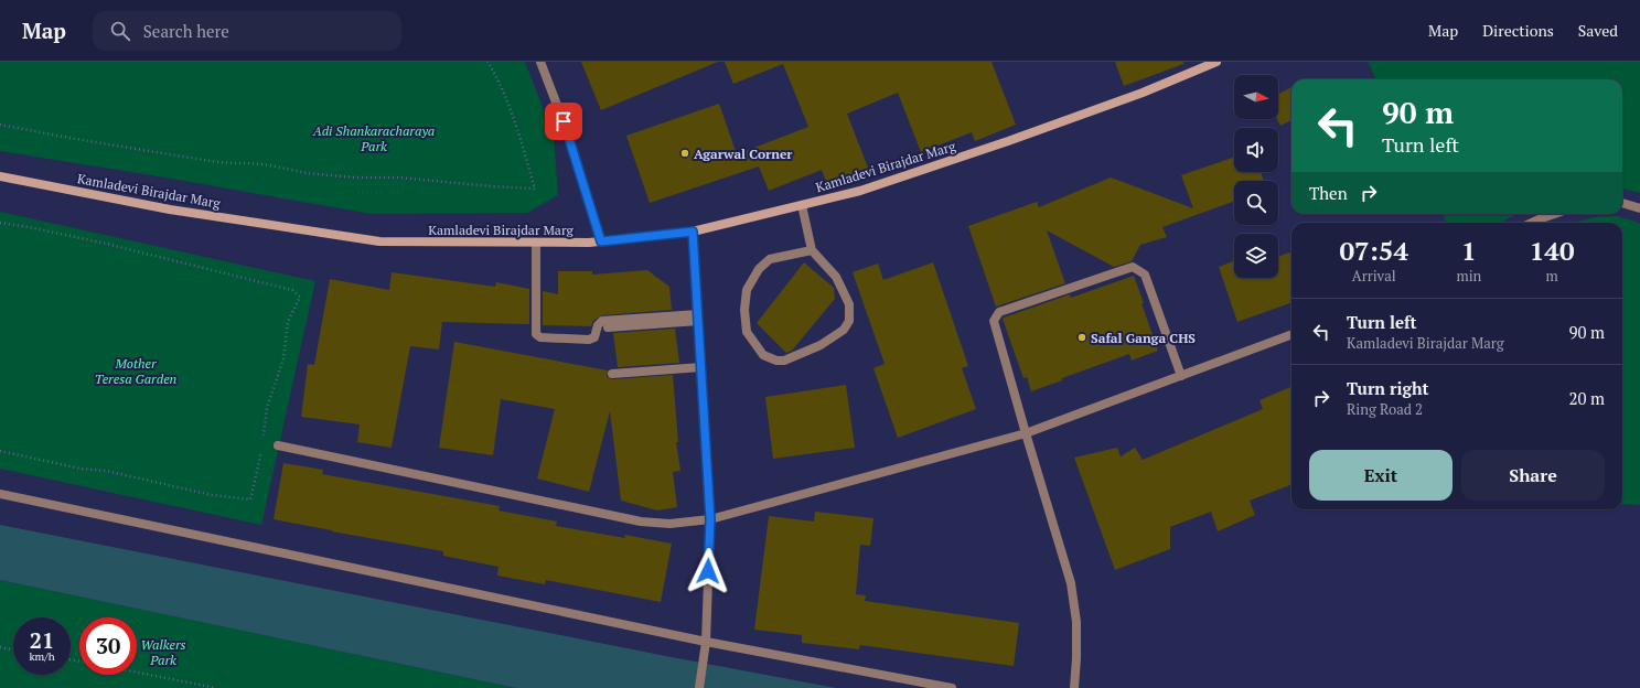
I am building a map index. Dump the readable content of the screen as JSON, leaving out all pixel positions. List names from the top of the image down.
{
  "streets": {
    "street": ["Kamladevi Birajdar Marg"]
  },
  "parks": ["Adi Shankaracharaya Park", "Mother Teresa Garden", "Walkers Park"],
  "places": ["Agarwal Corner", "Safal Ganga CHS"],
  "north": "right",
  "page": {
    "header": "Map",
    "search": "Search here",
    "nav": ["Map", "Directions", "Saved"],
    "turn": ["90 m", "Turn left"],
    "then": "Then",
    "eta": [
      "07:54",
      "Arrival",
      "1",
      "min",
      "140",
      "m"
    ],
    "list": [
      {
        "name": "Turn left",
        "note": "Kamladevi Birajdar Marg",
        "value": "90 m"
      },
      {
        "name": "Turn right",
        "note": "Ring Road 2",
        "value": "20 m"
      }
    ],
    "buttons": ["Exit", "Share"],
    "speed": "21 km/h",
    "limit": "30"
  }
}
